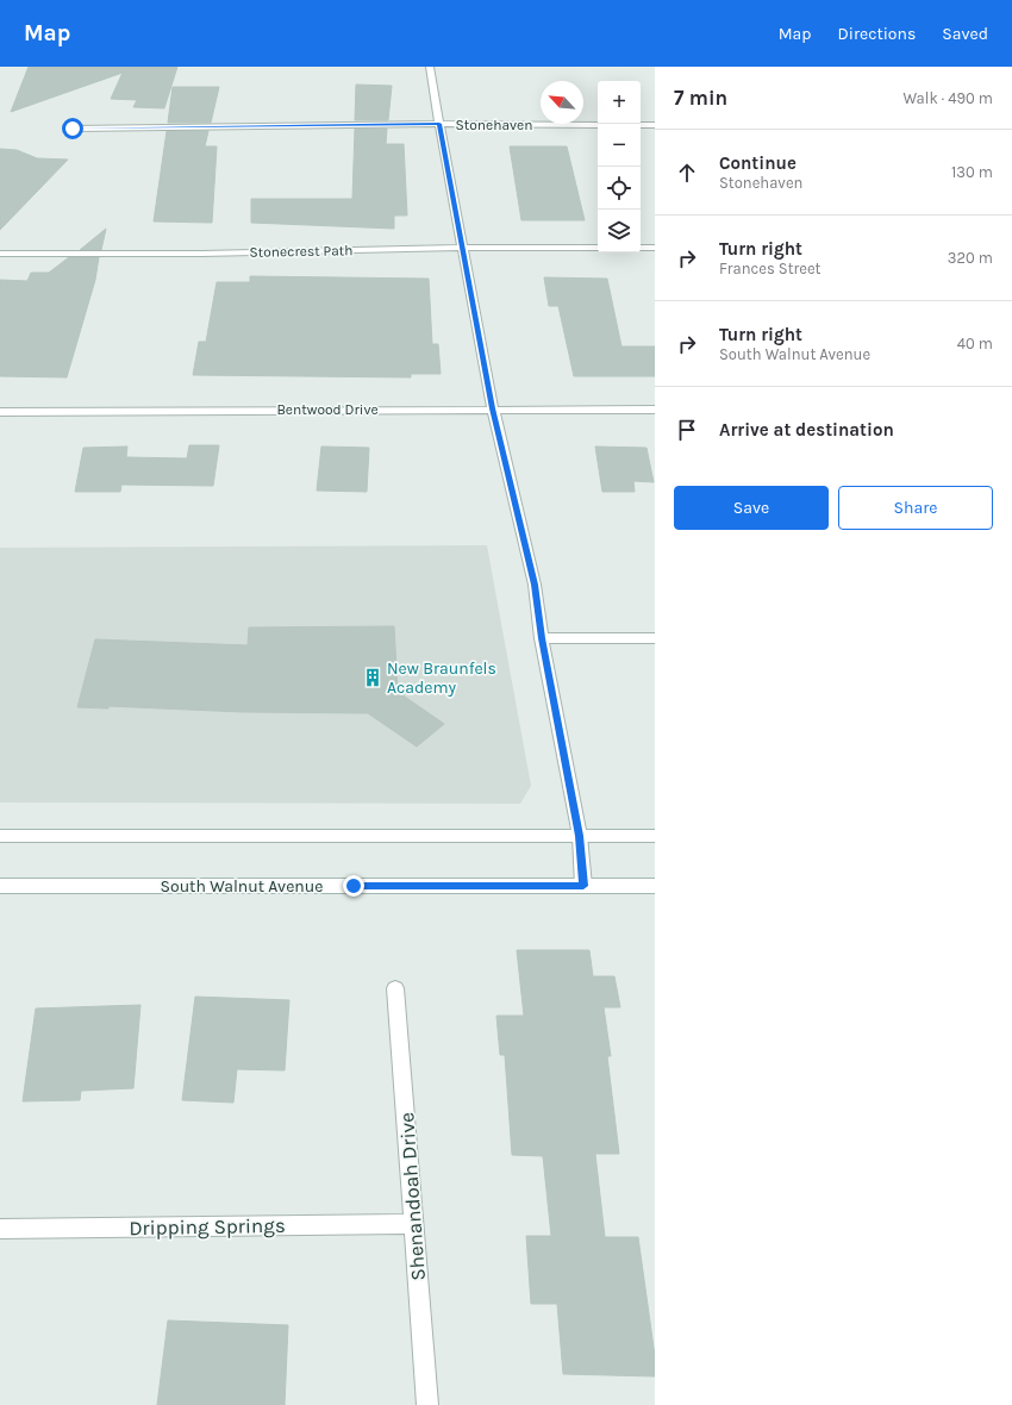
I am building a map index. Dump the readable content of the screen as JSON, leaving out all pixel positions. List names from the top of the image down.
{
  "streets": {
    "street": [
      "Stonehaven",
      "Stonecrest Path",
      "Bentwood Drive",
      "South Walnut Avenue",
      "Shenandoah Drive",
      "Dripping Springs"
    ]
  },
  "crossings": [
    ["Shenandoah Drive", "Dripping Springs"]
  ],
  "places": {
    "building": ["New Braunfels Academy"]
  },
  "north": "top left",
  "page": {
    "header": "Map",
    "nav": ["Map", "Directions", "Saved"],
    "heading": ["7 min", "Walk · 490 m"],
    "map_buttons": ["+", "−"],
    "list": [
      ["Continue", "Stonehaven", "130 m"],
      ["Turn right", "Frances Street", "320 m"],
      ["Turn right", "South Walnut Avenue", "40 m"],
      "Arrive at destination"
    ],
    "buttons": ["Save", "Share"]
  }
}
